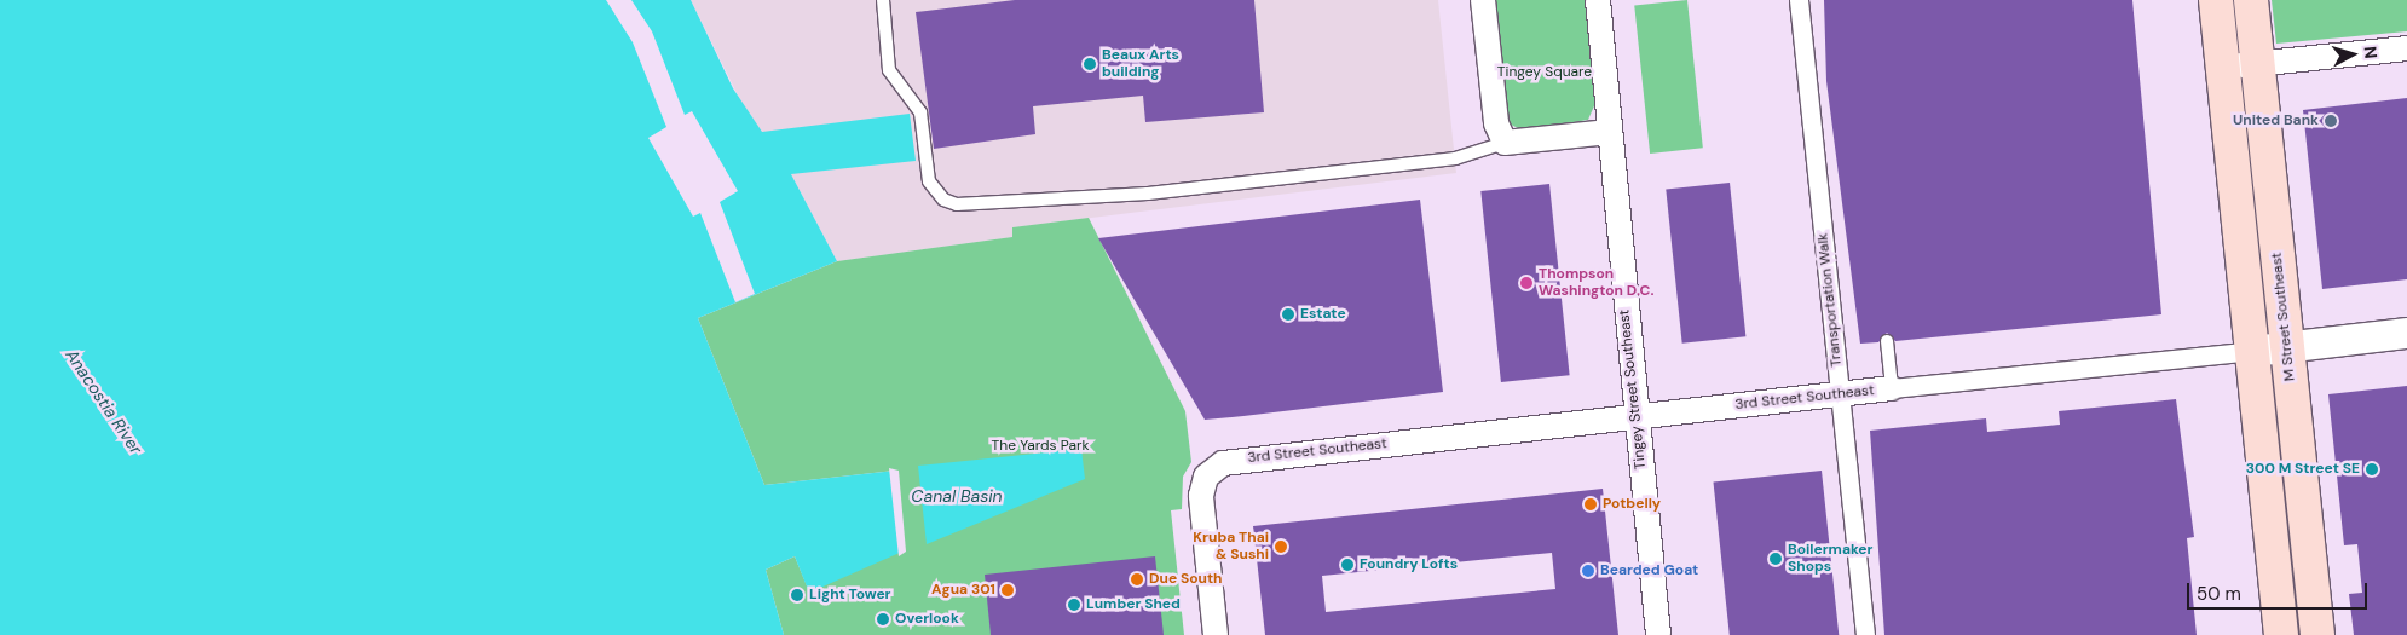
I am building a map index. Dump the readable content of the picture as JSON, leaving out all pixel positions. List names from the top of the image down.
{
  "streets": {
    "main road": ["M Street Southeast"],
    "street": ["Transportation Walk", "Tingey Street Southeast", "3rd Street Southeast"]
  },
  "crossings": [
    ["Transportation Walk", "3rd Street Southeast"],
    ["M Street Southeast", "3rd Street Southeast"],
    ["Tingey Street Southeast", "3rd Street Southeast"]
  ],
  "water": ["Anacostia River", "Canal Basin"],
  "parks": ["Tingey Square", "The Yards Park"],
  "places": [
    "Beaux Arts building",
    "United Bank",
    "Thompson Washington D.C.",
    "Estate",
    "300 M Street SE",
    "Potbelly",
    "Kruba Thai & Sushi",
    "Boilermaker Shops",
    "Foundry Lofts",
    "Bearded Goat",
    "Due South",
    "Agua 301",
    "Light Tower",
    "Lumber Shed",
    "Overlook"
  ],
  "scale_bar": "50 m",
  "north": "right"
}
